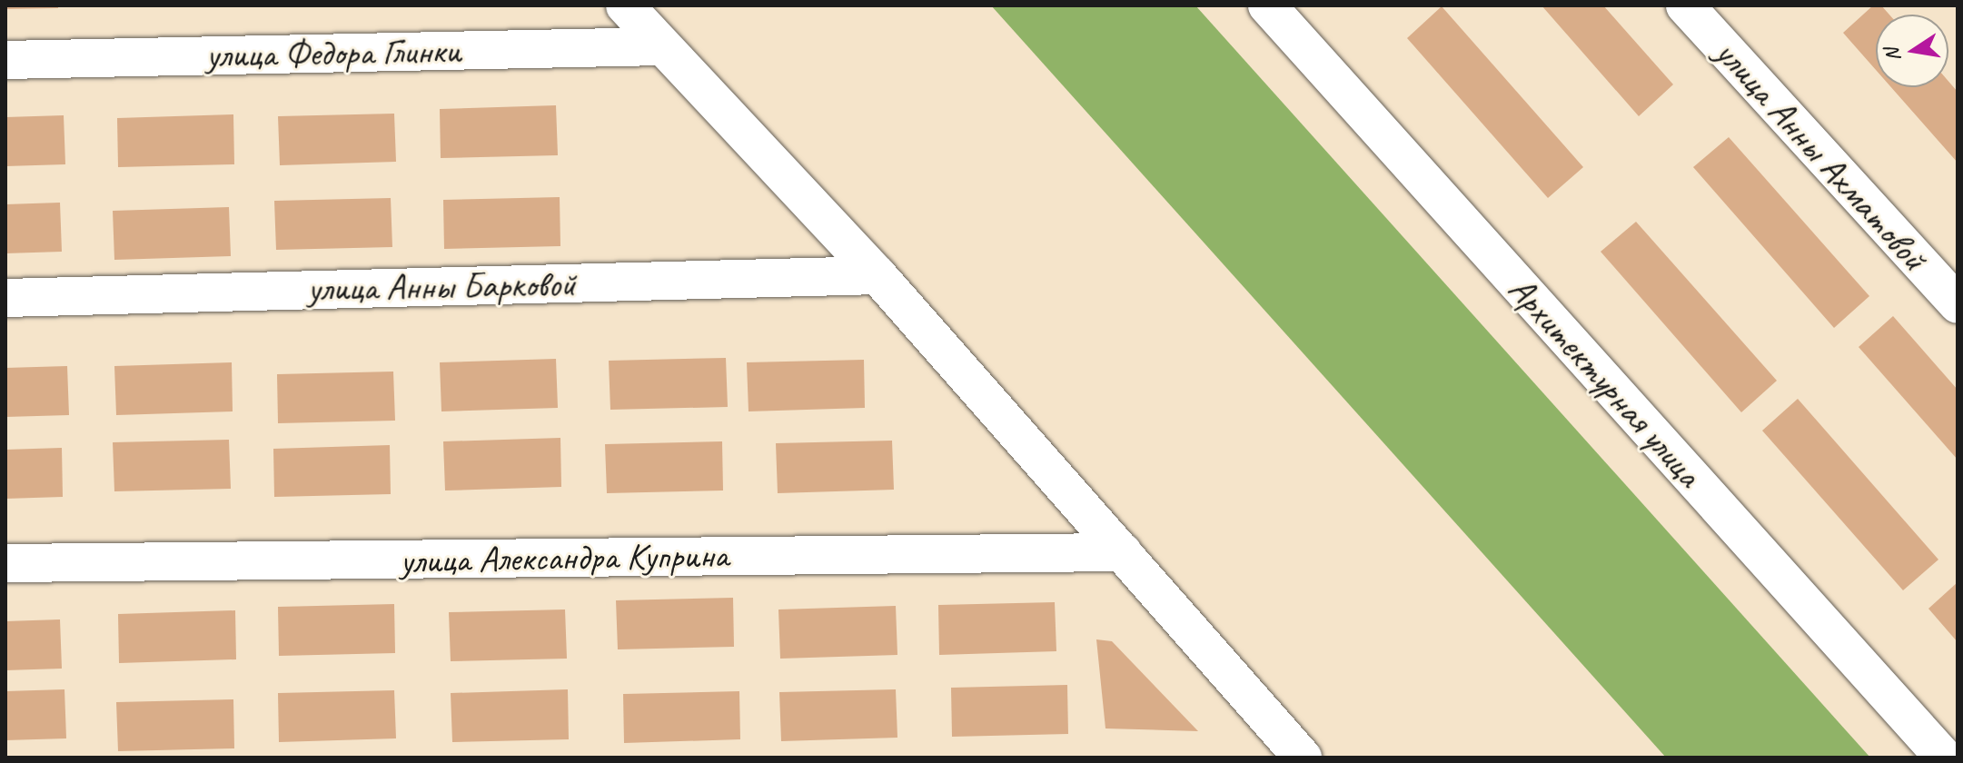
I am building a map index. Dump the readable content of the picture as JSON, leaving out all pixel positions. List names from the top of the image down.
{
  "streets": {
    "street": [
      "улица Федора Глинки",
      "улица Анны Ахматовой",
      "улица Анны Барковой",
      "Архитектурная улица",
      "улица Александра Куприна"
    ]
  },
  "north": "left"
}
